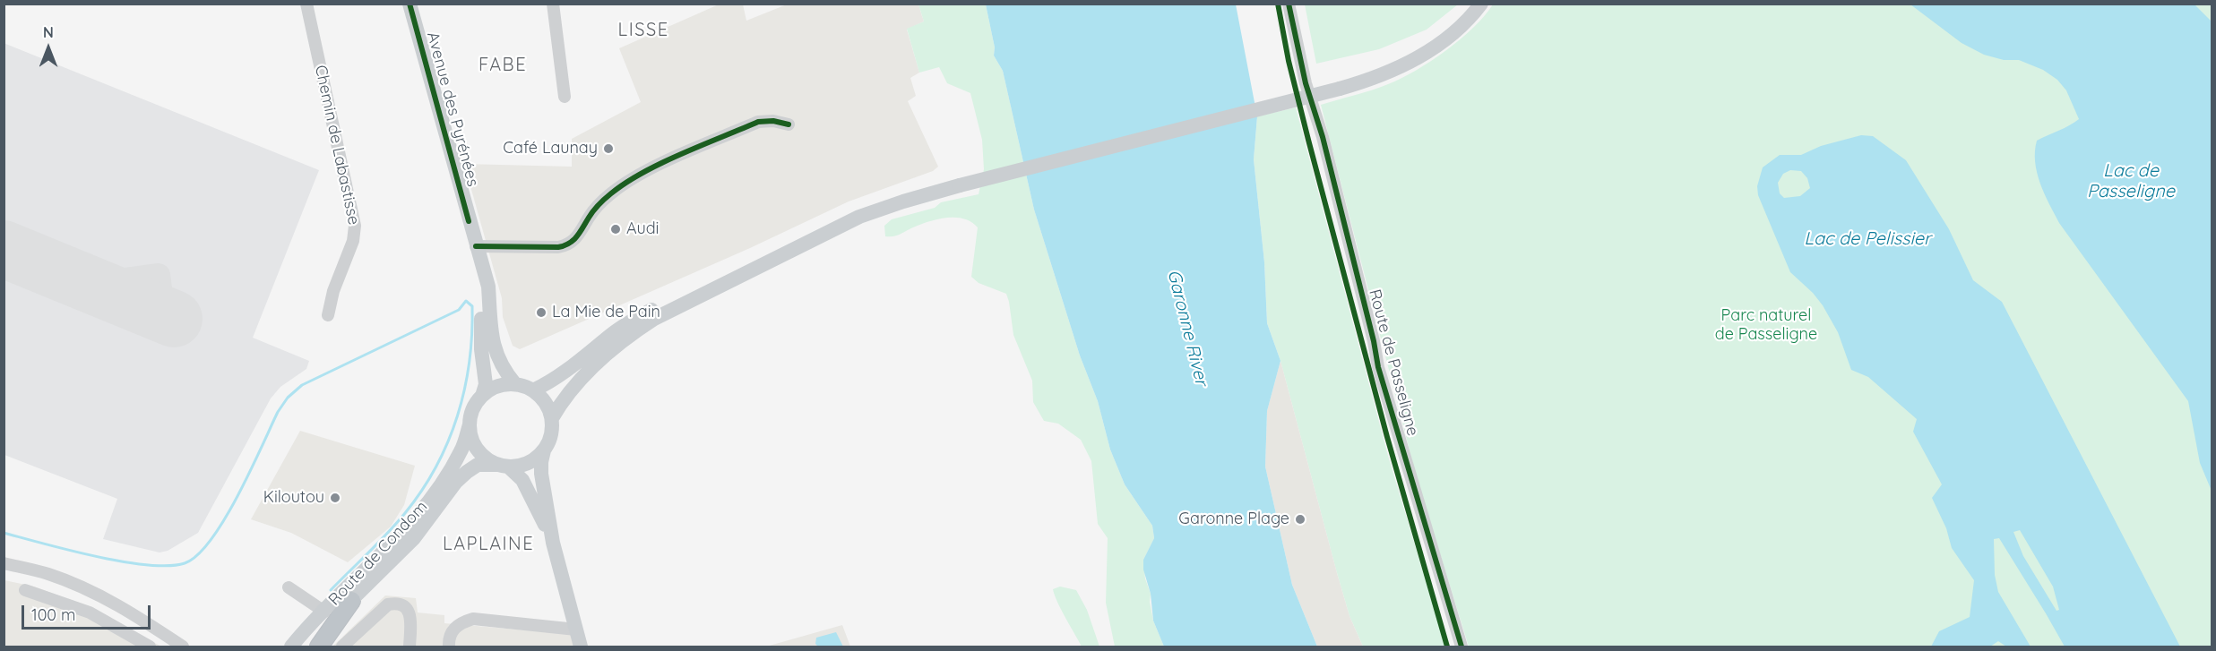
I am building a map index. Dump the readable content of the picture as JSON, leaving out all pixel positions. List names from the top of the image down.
{
  "streets": {
    "main road": ["Avenue des Pyrénées", "Route de Condom"],
    "street": ["Chemin de Labastisse", "Route de Passeligne"]
  },
  "crossings": [
    ["Avenue des Pyrénées", "Route de Condom"]
  ],
  "districts": ["LISSE", "FABE", "LAPLAINE"],
  "water": ["Lac de Passeligne", "Lac de Pelissier", "Garonne River"],
  "parks": ["Parc naturel de Passeligne"],
  "places": [
    "Café Launay",
    "Audi",
    "La Mie de Pain",
    "Kiloutou",
    "Garonne Plage"
  ],
  "scale_bar": "100 m",
  "north": "top"
}
